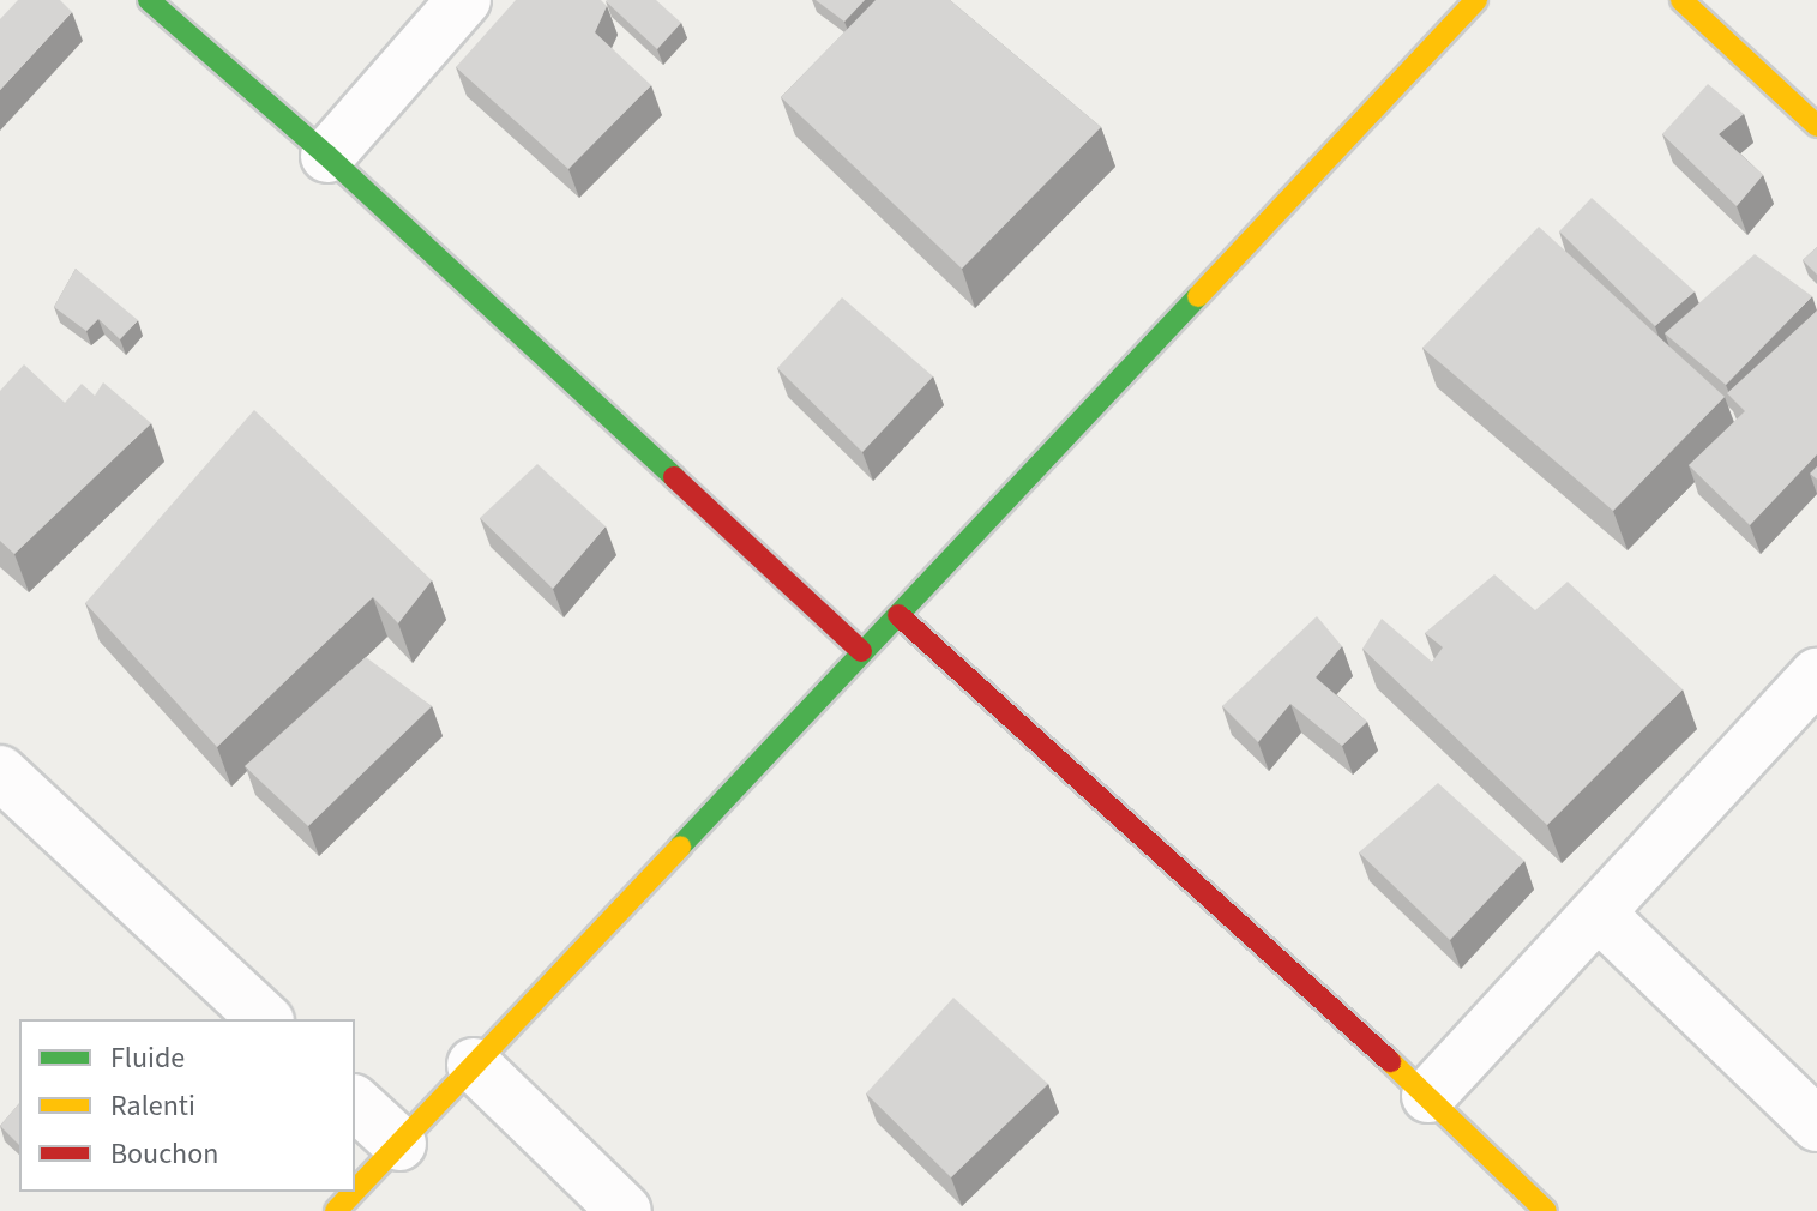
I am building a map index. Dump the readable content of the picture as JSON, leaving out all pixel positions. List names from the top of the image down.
{
  "legend": ["Fluide", "Ralenti", "Bouchon"]
}
